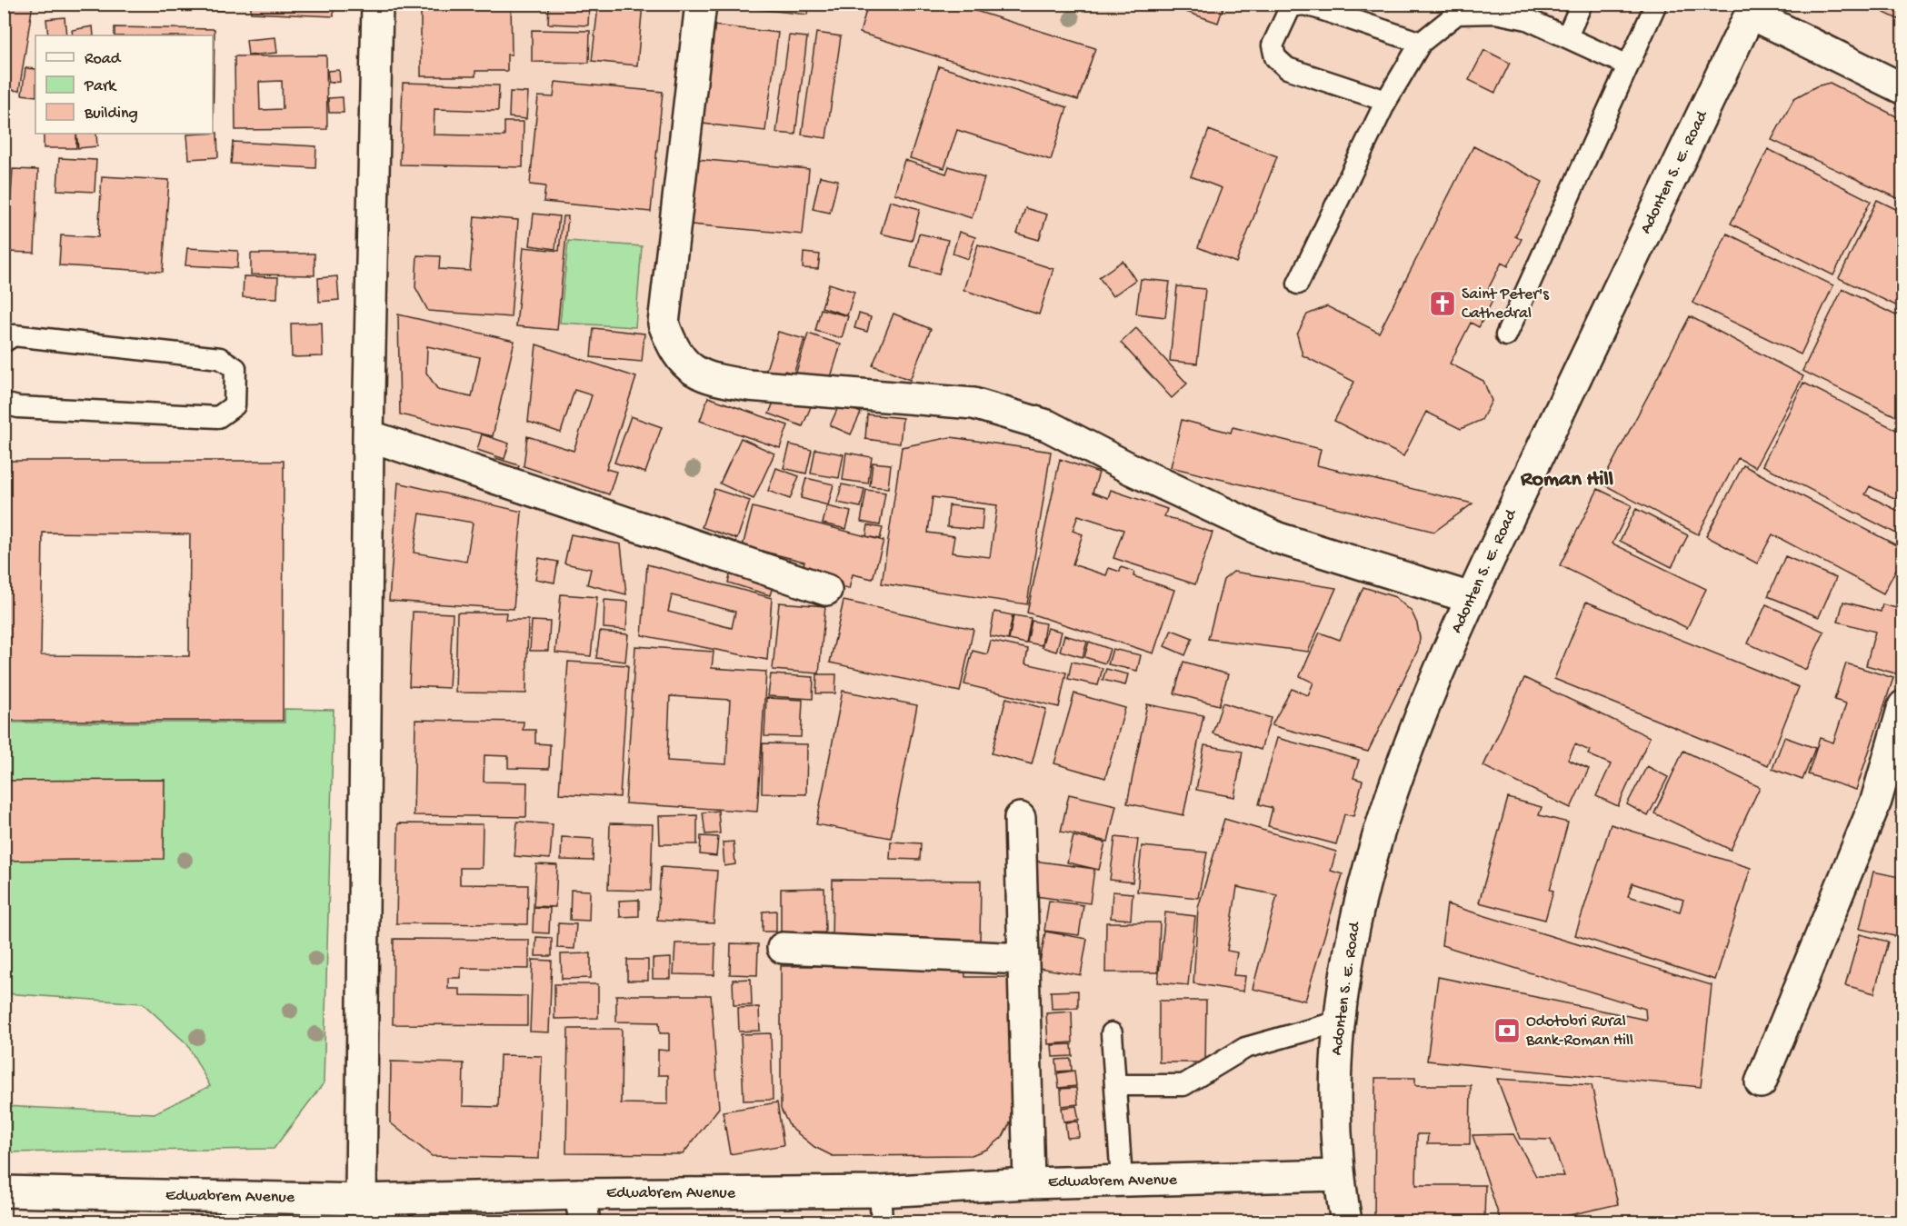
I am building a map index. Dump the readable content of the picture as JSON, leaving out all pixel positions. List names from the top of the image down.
{
  "streets": {
    "street": ["Adonten S. E. Road", "Edwabrem Avenue"]
  },
  "crossings": [
    ["Adonten S. E. Road", "Edwabrem Avenue"]
  ],
  "districts": ["Roman Hill"],
  "places": {
    "church": ["Saint Peter's Cathedral"],
    "bank": ["Odotobri Rural Bank-Roman Hill"]
  },
  "legend": ["Road", "Park", "Building"]
}
